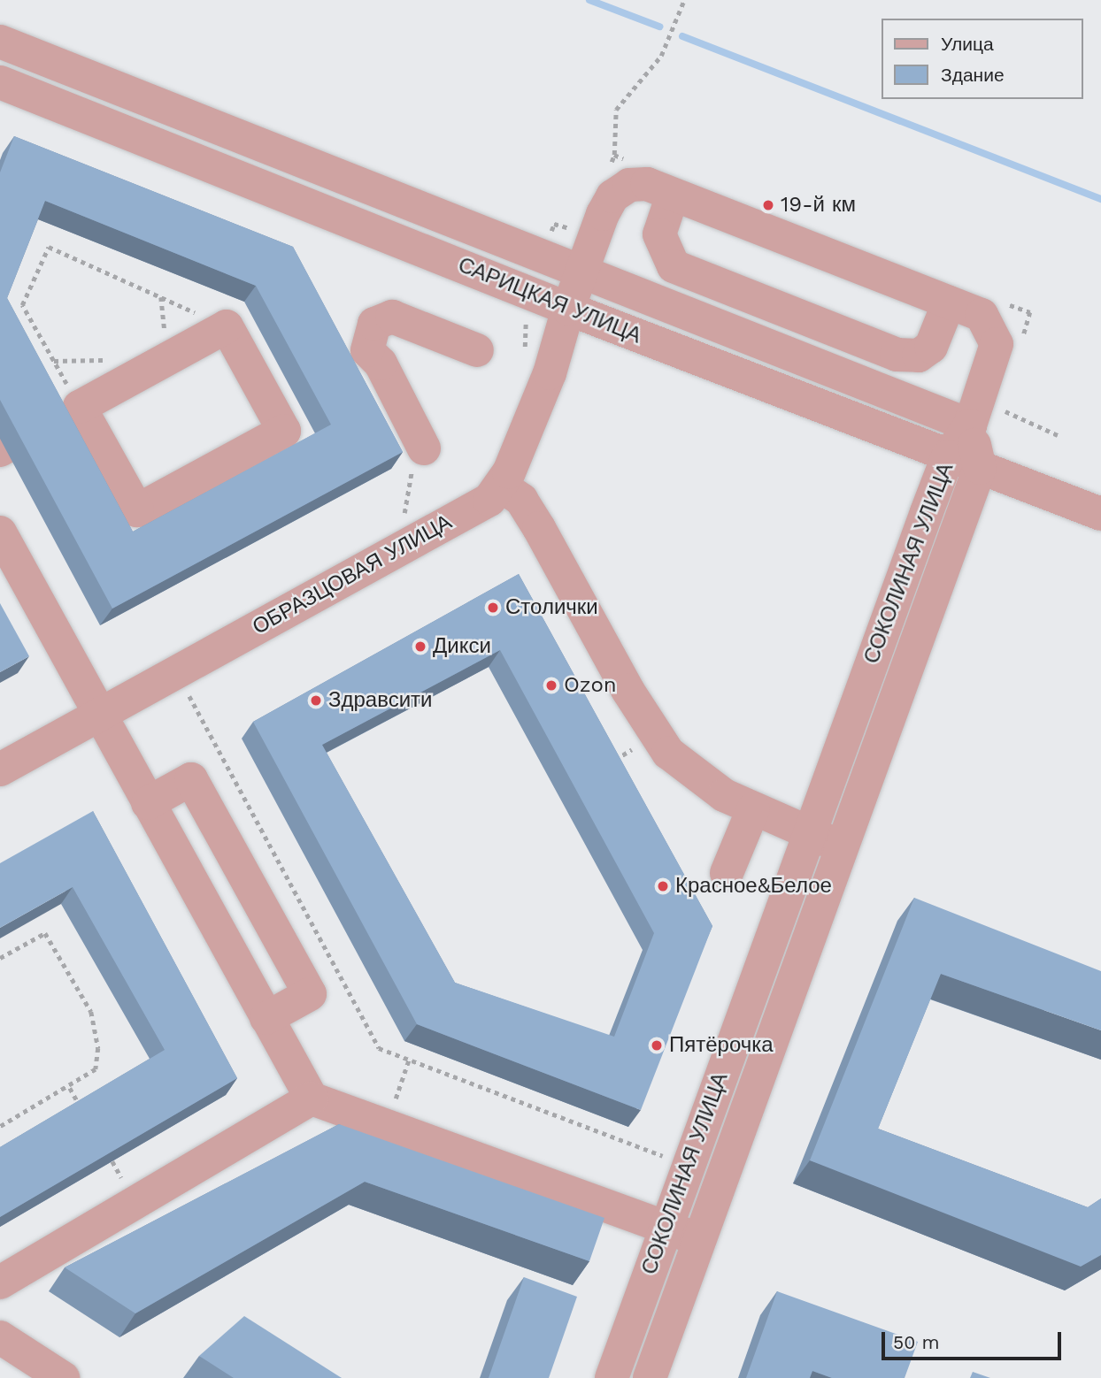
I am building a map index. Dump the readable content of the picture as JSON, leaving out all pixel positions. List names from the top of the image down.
{
  "streets": {
    "street": ["САРИЦКАЯ УЛИЦА", "СОКОЛИНАЯ УЛИЦА", "ОБРАЗЦОВАЯ УЛИЦА"]
  },
  "crossings": [
    ["САРИЦКАЯ УЛИЦА", "СОКОЛИНАЯ УЛИЦА"],
    ["САРИЦКАЯ УЛИЦА", "ОБРАЗЦОВАЯ УЛИЦА"]
  ],
  "places": [
    "19-й км",
    "Столички",
    "Дикси",
    "Ozon",
    "Здравсити",
    "Красное&Белое",
    "Пятёрочка"
  ],
  "legend": ["Улица", "Здание"],
  "scale_bar": "50 m"
}
